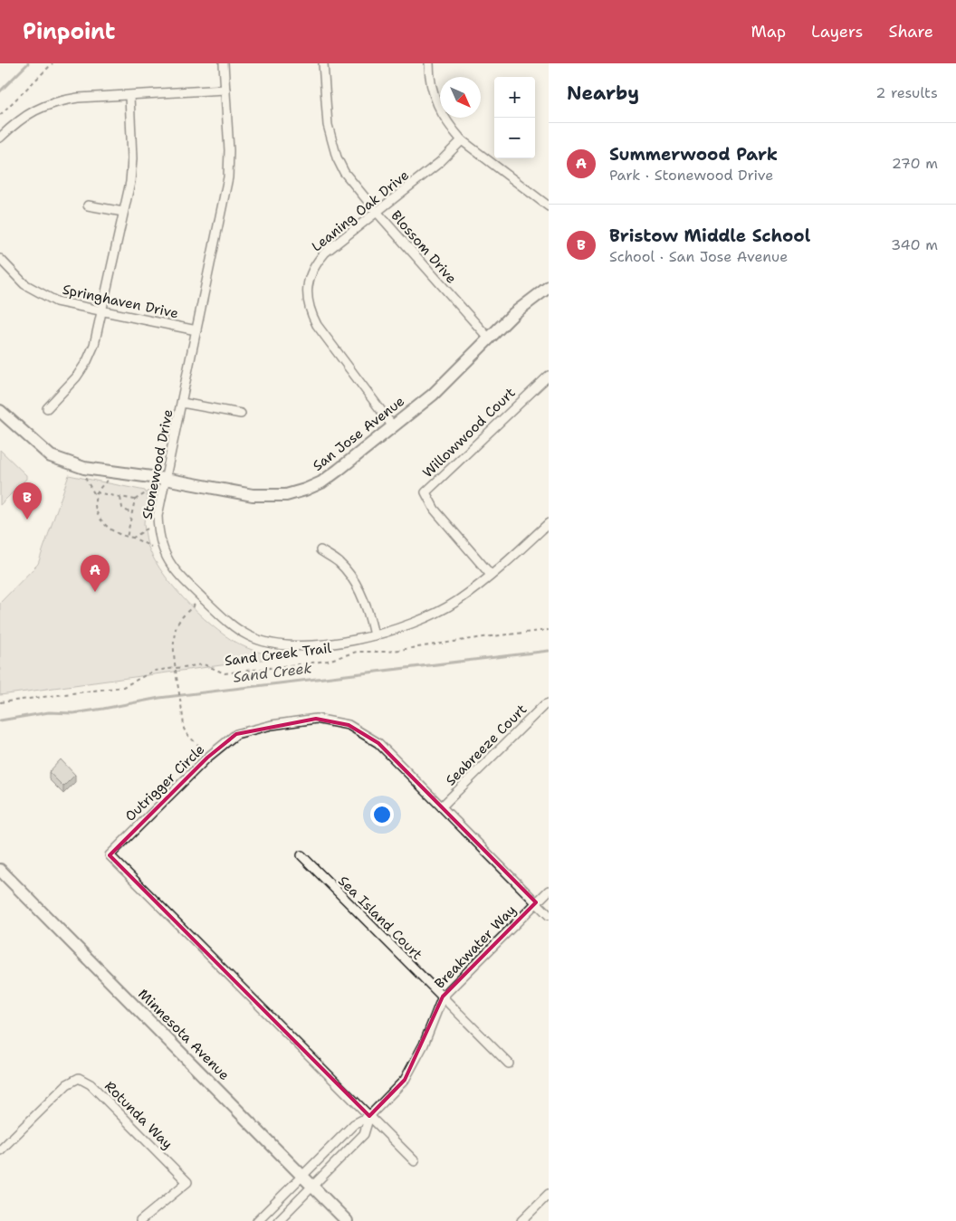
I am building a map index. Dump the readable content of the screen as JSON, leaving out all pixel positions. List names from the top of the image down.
{
  "streets": {
    "street": [
      "Leaning Oak Drive",
      "Blossom Drive",
      "Springhaven Drive",
      "Willowwood Court",
      "San Jose Avenue",
      "Stonewood Drive",
      "Seabreeze Court",
      "Outrigger Circle",
      "Sea Island Court",
      "Breakwater Way",
      "Minnesota Avenue",
      "Rotunda Way"
    ],
    "path": ["Sand Creek Trail"]
  },
  "crossings": [
    ["Leaning Oak Drive", "Blossom Drive"],
    ["Leaning Oak Drive", "San Jose Avenue"],
    ["Blossom Drive", "San Jose Avenue"],
    ["Springhaven Drive", "Stonewood Drive"],
    ["Willowwood Court", "Stonewood Drive"],
    ["San Jose Avenue", "Stonewood Drive"],
    ["Seabreeze Court", "Outrigger Circle"],
    ["Outrigger Circle", "Breakwater Way"],
    ["Sea Island Court", "Breakwater Way"],
    ["Breakwater Way", "Minnesota Avenue"]
  ],
  "water": ["Sand Creek"],
  "north": "bottom right",
  "page": {
    "header": "Pinpoint",
    "nav": ["Map", "Layers", "Share"],
    "heading": ["Nearby", "2 results"],
    "map_buttons": ["+", "−"],
    "list": [
      {
        "mark": "A",
        "name": "Summerwood Park",
        "note": "Park · Stonewood Drive",
        "value": "270 m"
      },
      {
        "mark": "B",
        "name": "Bristow Middle School",
        "note": "School · San Jose Avenue",
        "value": "340 m"
      }
    ],
    "pins": ["B", "A"]
  }
}
